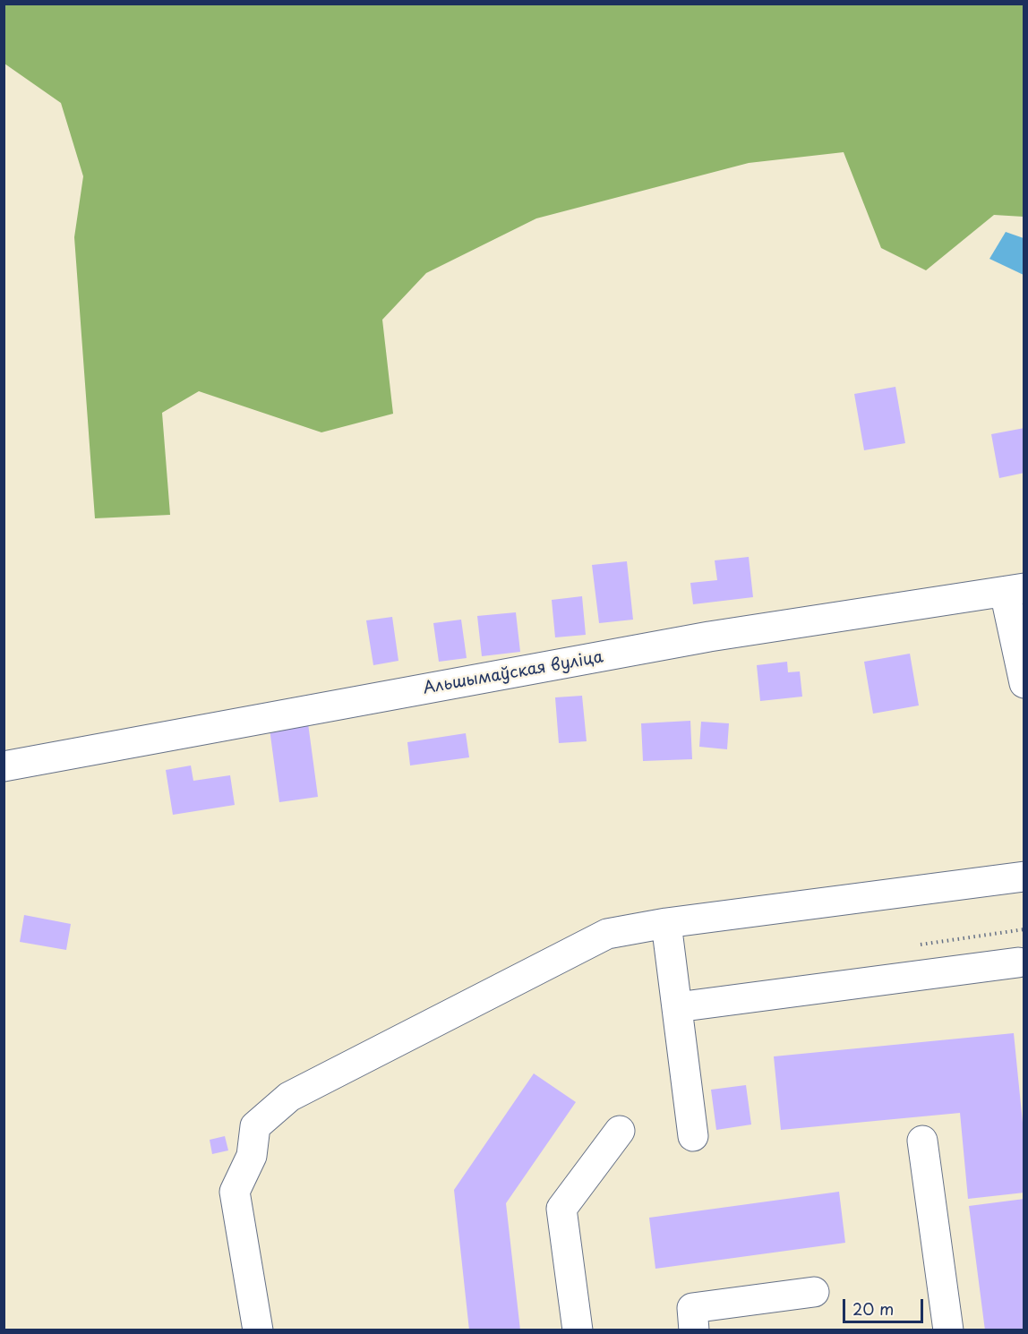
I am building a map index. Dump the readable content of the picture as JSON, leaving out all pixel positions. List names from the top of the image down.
{
  "streets": {
    "street": ["Альшымаўская вуліца"]
  },
  "scale_bar": "20 m"
}
